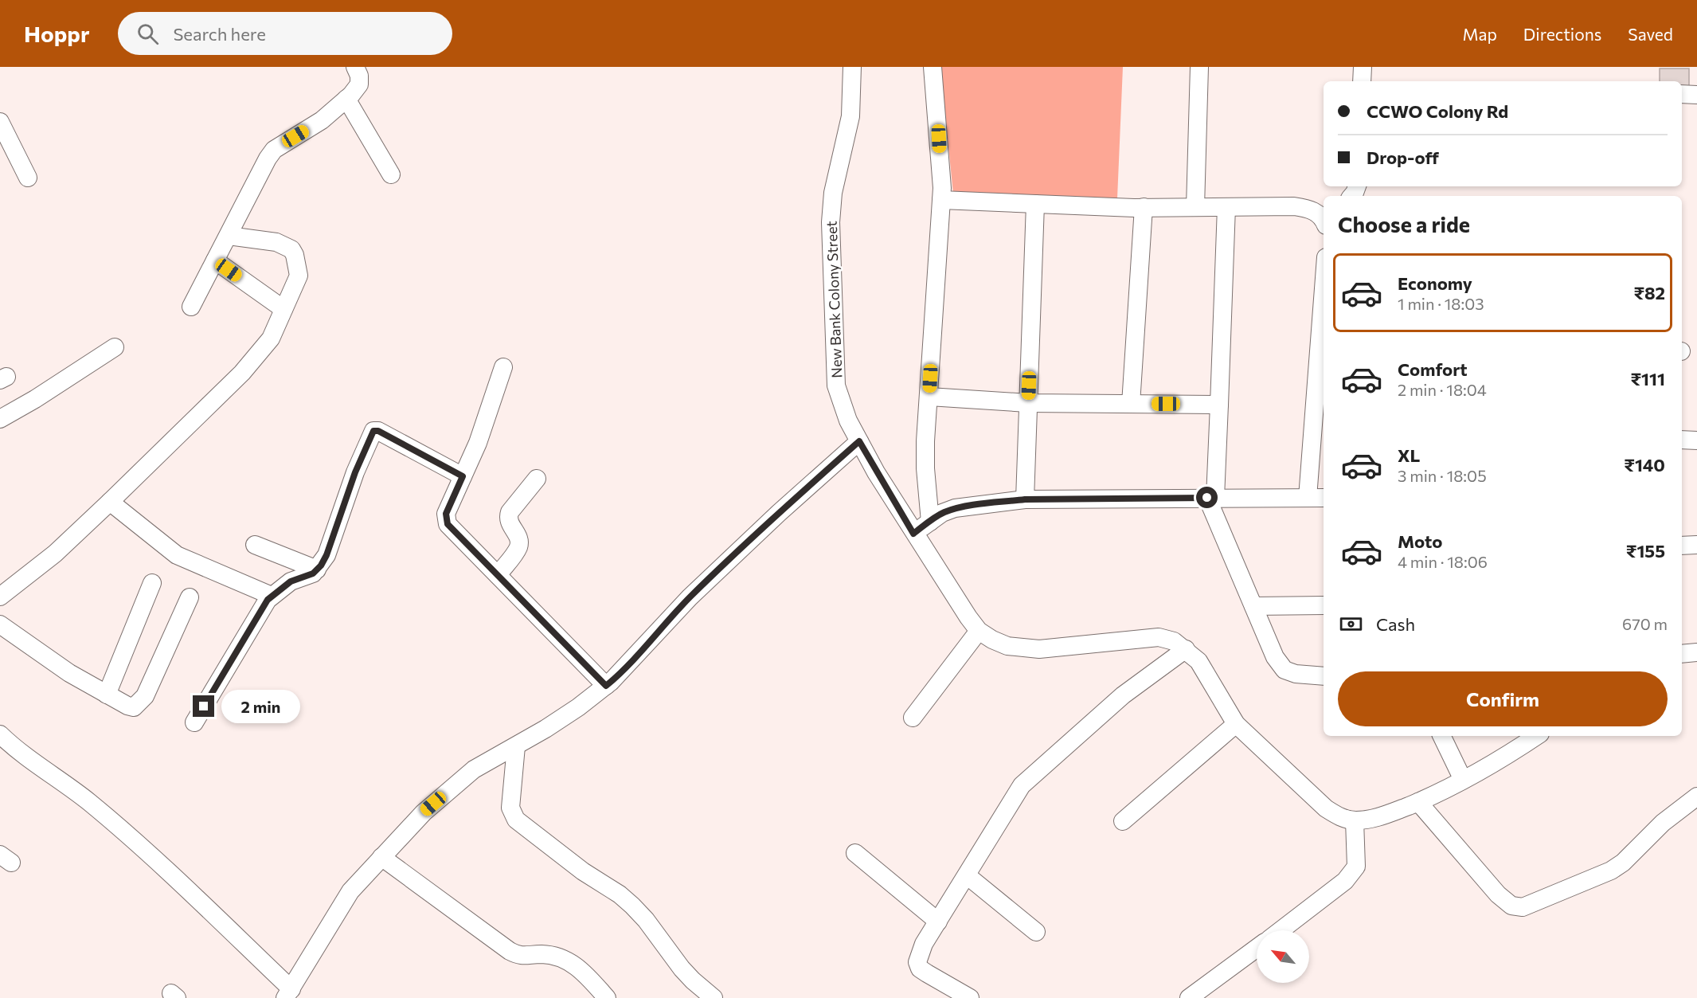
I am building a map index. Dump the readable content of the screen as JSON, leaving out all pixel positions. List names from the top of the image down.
{
  "streets": {
    "street": ["New Bank Colony Street"]
  },
  "north": "top left",
  "page": {
    "header": "Hoppr",
    "search": "Search here",
    "nav": ["Map", "Directions", "Saved"],
    "banner": ["CCWO Colony Rd", "Drop-off"],
    "heading": "Choose a ride",
    "list": [
      {
        "name": "Economy",
        "note": "1 min · 18:03",
        "value": "₹82"
      },
      {
        "name": "Comfort",
        "note": "2 min · 18:04",
        "value": "₹111"
      },
      {
        "name": "XL",
        "note": "3 min · 18:05",
        "value": "₹140"
      },
      {
        "name": "Moto",
        "note": "4 min · 18:06",
        "value": "₹155"
      }
    ],
    "pay": ["Cash", "670 m"],
    "buttons": "Confirm",
    "bubble": "2 min"
  }
}
